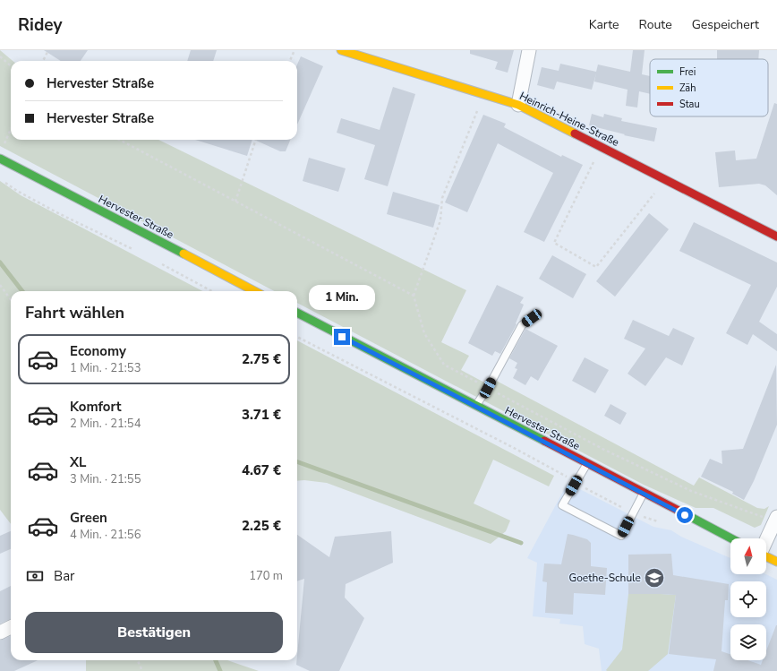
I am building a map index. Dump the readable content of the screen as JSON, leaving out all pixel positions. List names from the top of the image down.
{
  "streets": {
    "main road": ["Heinrich-Heine-Straße", "Hervester Straße"]
  },
  "places": {
    "school or university": ["Goethe-Schule"]
  },
  "legend": ["Frei", "Zäh", "Stau"],
  "north": "top",
  "page": {
    "header": "Ridey",
    "nav": ["Karte", "Route", "Gespeichert"],
    "banner": ["Hervester Straße", "Hervester Straße"],
    "bubble": "1 Min.",
    "heading": "Fahrt wählen",
    "list": [
      {
        "name": "Economy",
        "note": "1 Min. · 21:53",
        "value": "2.75 €"
      },
      {
        "name": "Komfort",
        "note": "2 Min. · 21:54",
        "value": "3.71 €"
      },
      {
        "name": "XL",
        "note": "3 Min. · 21:55",
        "value": "4.67 €"
      },
      {
        "name": "Green",
        "note": "4 Min. · 21:56",
        "value": "2.25 €"
      }
    ],
    "pay": ["Bar", "170 m"],
    "buttons": "Bestätigen"
  }
}
